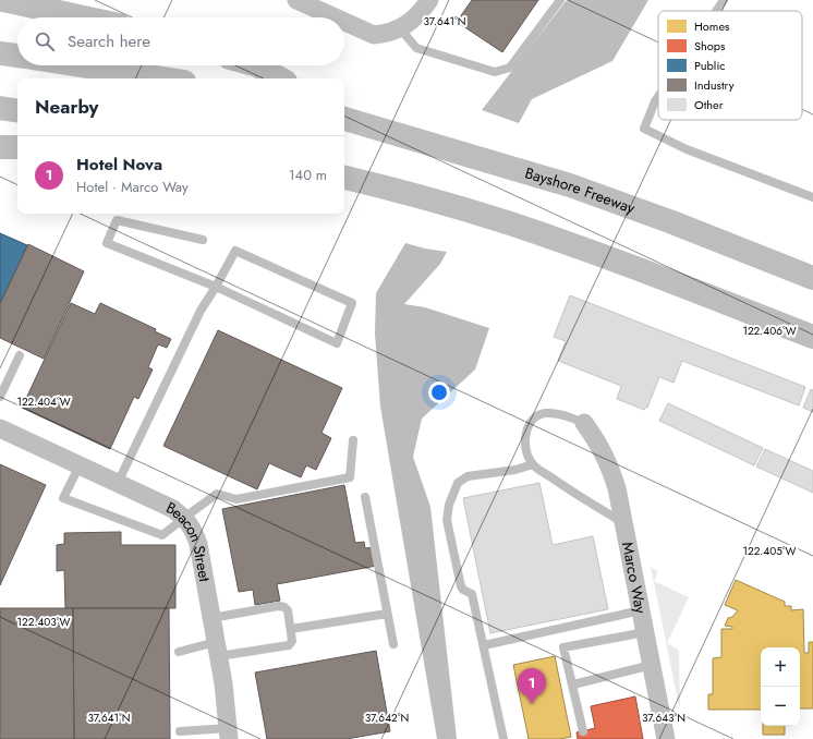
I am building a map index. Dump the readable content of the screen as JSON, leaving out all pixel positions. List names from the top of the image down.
{
  "streets": {
    "highway": ["Bayshore Freeway"],
    "street": ["Beacon Street", "Marco Way"]
  },
  "legend": [
    "Homes",
    "Shops",
    "Public",
    "Industry",
    "Other"
  ],
  "page": {
    "search": "Search here",
    "heading": "Nearby",
    "list": [
      {
        "mark": "1",
        "name": "Hotel Nova",
        "note": "Hotel · Marco Way",
        "value": "140 m"
      }
    ],
    "map_buttons": ["+", "−"],
    "pins": "1"
  },
  "coordinates": [
    "37.641°N",
    "122.406°W",
    "122.404°W",
    "122.405°W",
    "122.403°W",
    "37.642°N",
    "37.643°N"
  ]
}
